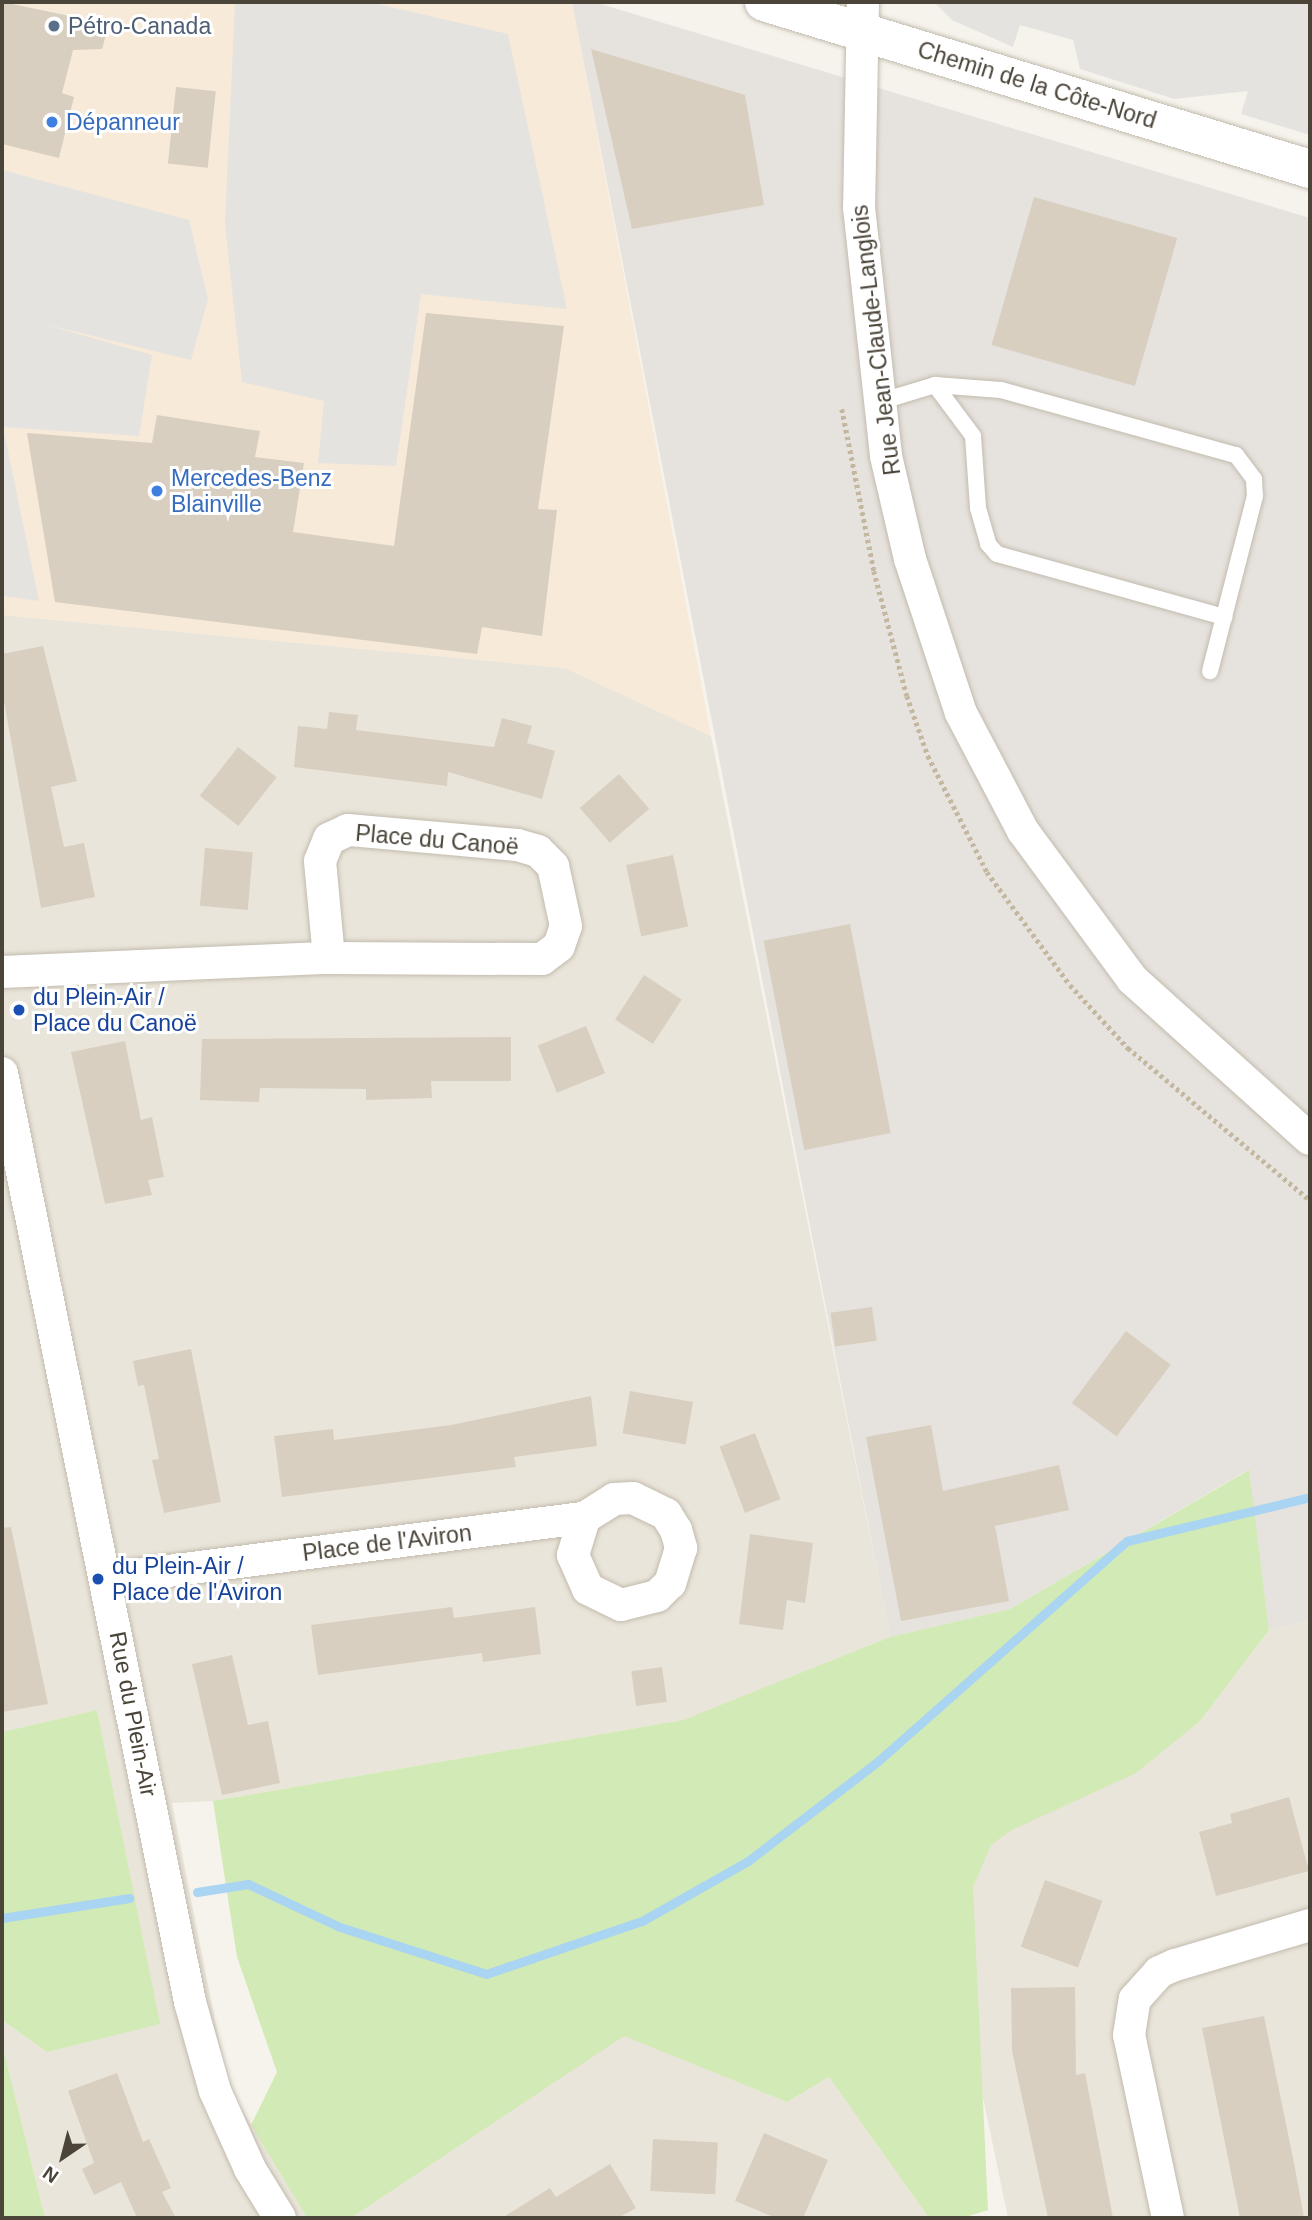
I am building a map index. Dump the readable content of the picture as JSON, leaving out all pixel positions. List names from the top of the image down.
{
  "streets": {
    "street": [
      "Chemin de la Côte-Nord",
      "Rue Jean-Claude-Langlois",
      "Place du Canoë",
      "Place de l'Aviron",
      "Rue du Plein-Air"
    ]
  },
  "crossings": [
    ["Chemin de la Côte-Nord", "Rue Jean-Claude-Langlois"],
    ["Place de l'Aviron", "Rue du Plein-Air"]
  ],
  "places": [
    "Pétro-Canada",
    "Dépanneur",
    "Mercedes-Benz Blainville",
    "du Plein-Air / Place du Canoë",
    "du Plein-Air / Place de l'Aviron"
  ],
  "north": "bottom left"
}
